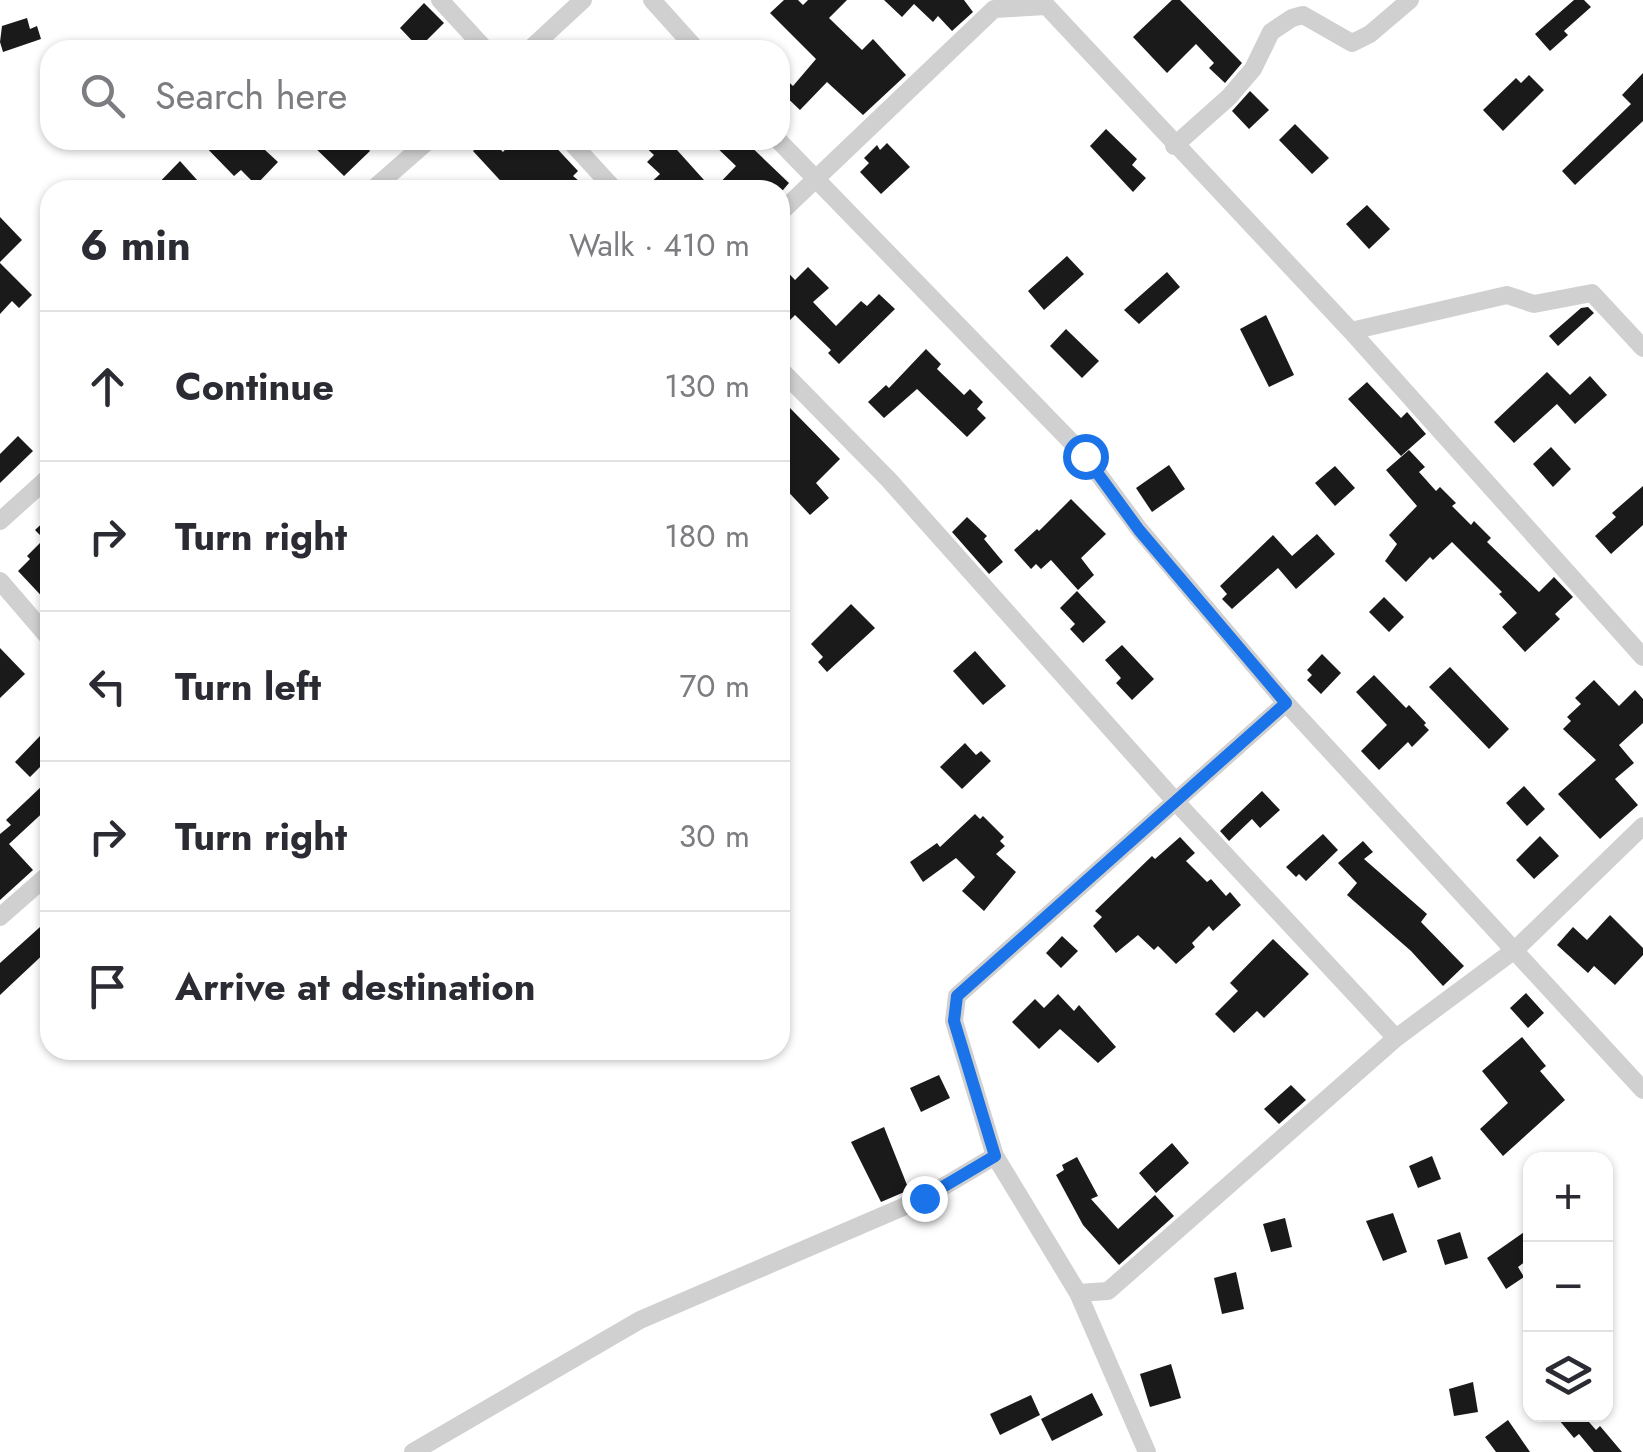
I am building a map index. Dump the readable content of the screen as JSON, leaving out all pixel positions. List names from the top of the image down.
{
  "page": {
    "search": "Search here",
    "heading": ["6 min", "Walk · 410 m"],
    "list": [
      ["Continue", "130 m"],
      ["Turn right", "180 m"],
      ["Turn left", "70 m"],
      ["Turn right", "30 m"],
      "Arrive at destination"
    ],
    "map_buttons": ["+", "−"]
  }
}
